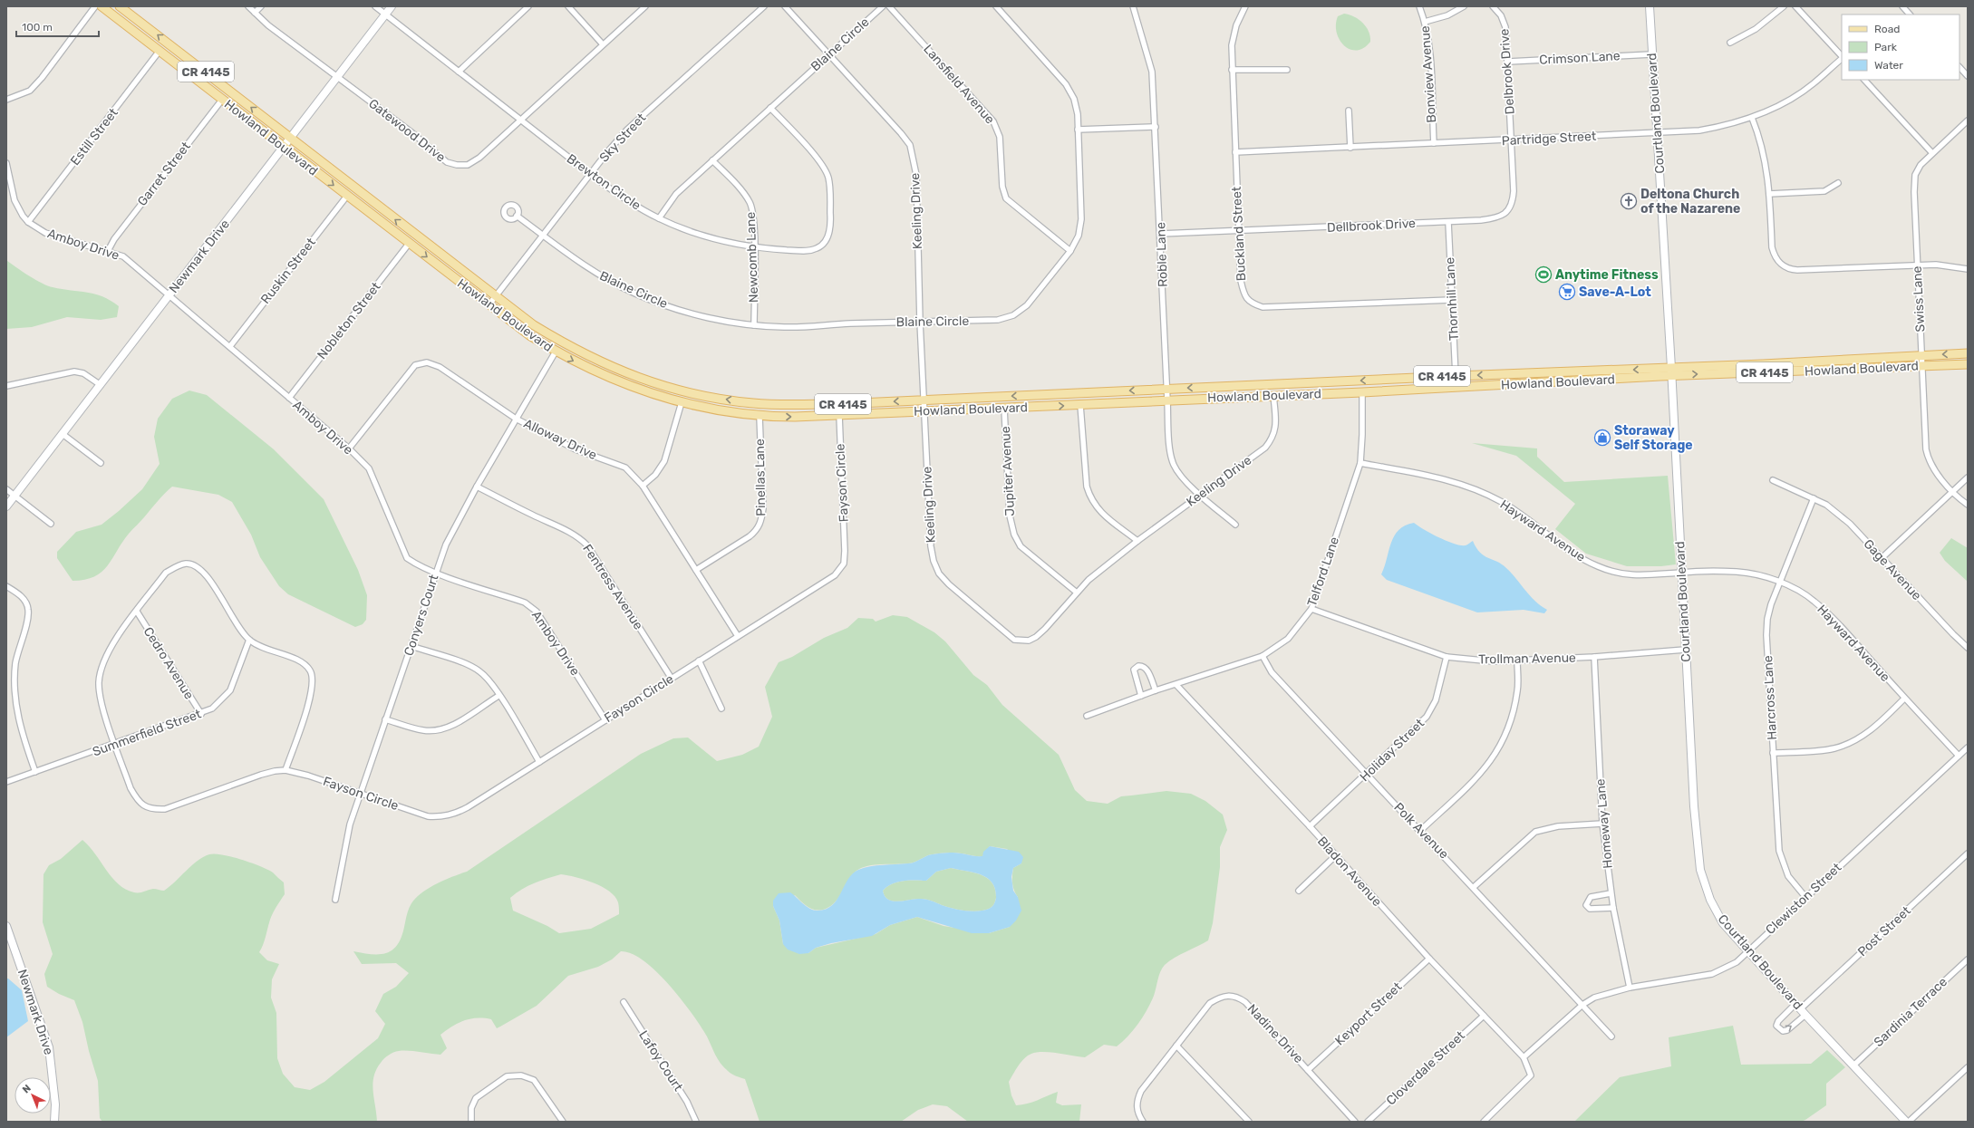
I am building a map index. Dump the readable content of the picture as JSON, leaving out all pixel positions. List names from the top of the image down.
{
  "streets": {
    "main road": ["CR 4145", "Howland Boulevard"],
    "street": [
      "Blaine Circle",
      "Crimson Lane",
      "Delbrook Drive",
      "Bonview Avenue",
      "Lansfield Avenue",
      "Courtland Boulevard",
      "Gatewood Drive",
      "Estill Street",
      "Sky Street",
      "Partridge Street",
      "Garret Street",
      "Brewton Circle",
      "Keeling Drive",
      "Dellbrook Drive",
      "Buckland Street",
      "Amboy Drive",
      "Roble Lane",
      "Newmark Drive",
      "Newcomb Lane",
      "Ruskin Street",
      "Thornhill Lane",
      "Swiss Lane",
      "Nobleton Street",
      "Alloway Drive",
      "Jupiter Avenue",
      "Pinellas Lane",
      "Fayson Circle",
      "Hayward Avenue",
      "Gage Avenue",
      "Telford Lane",
      "Fentress Avenue",
      "Conyers Court",
      "Trollman Avenue",
      "Cedro Avenue",
      "Harcross Lane",
      "Summerfield Street",
      "Holiday Street",
      "Homeway Lane",
      "Polk Avenue",
      "Bladon Avenue",
      "Clewiston Street",
      "Post Street",
      "Sardinia Terrace",
      "Keyport Street",
      "Nadine Drive",
      "Lafoy Court",
      "Cloverdale Street"
    ]
  },
  "crossings": [
    ["Blaine Circle", "Lansfield Avenue"],
    ["Blaine Circle", "Sky Street"],
    ["Blaine Circle", "Brewton Circle"],
    ["Blaine Circle", "Keeling Drive"],
    ["Blaine Circle", "Newcomb Lane"],
    ["Crimson Lane", "Delbrook Drive"],
    ["Crimson Lane", "Courtland Boulevard"],
    ["Delbrook Drive", "Partridge Street"],
    ["Delbrook Drive", "Dellbrook Drive"],
    ["Bonview Avenue", "Partridge Street"],
    ["Courtland Boulevard", "Howland Boulevard"],
    ["Courtland Boulevard", "Partridge Street"],
    ["Courtland Boulevard", "Hayward Avenue"],
    ["Courtland Boulevard", "Trollman Avenue"],
    ["Courtland Boulevard", "Clewiston Street"],
    ["Courtland Boulevard", "Post Street"],
    ["Courtland Boulevard", "Sardinia Terrace"],
    ["Gatewood Drive", "Brewton Circle"],
    ["Gatewood Drive", "Newmark Drive"],
    ["Estill Street", "Howland Boulevard"],
    ["Estill Street", "Amboy Drive"],
    ["Howland Boulevard", "Sky Street"],
    ["Howland Boulevard", "Garret Street"],
    ["Howland Boulevard", "Keeling Drive"],
    ["Howland Boulevard", "Roble Lane"],
    ["Howland Boulevard", "Newmark Drive"],
    ["Howland Boulevard", "Ruskin Street"],
    ["Howland Boulevard", "Thornhill Lane"],
    ["Howland Boulevard", "Swiss Lane"],
    ["Howland Boulevard", "Nobleton Street"],
    ["Howland Boulevard", "Jupiter Avenue"],
    ["Howland Boulevard", "Pinellas Lane"],
    ["Howland Boulevard", "Fayson Circle"],
    ["Howland Boulevard", "Telford Lane"],
    ["Howland Boulevard", "Conyers Court"],
    ["Sky Street", "Brewton Circle"],
    ["Partridge Street", "Dellbrook Drive"],
    ["Partridge Street", "Buckland Street"],
    ["Garret Street", "Amboy Drive"],
    ["Brewton Circle", "Newmark Drive"],
    ["Brewton Circle", "Newcomb Lane"],
    ["Keeling Drive", "Roble Lane"],
    ["Keeling Drive", "Jupiter Avenue"],
    ["Dellbrook Drive", "Buckland Street"],
    ["Dellbrook Drive", "Roble Lane"],
    ["Dellbrook Drive", "Thornhill Lane"],
    ["Buckland Street", "Thornhill Lane"],
    ["Amboy Drive", "Newmark Drive"],
    ["Amboy Drive", "Ruskin Street"],
    ["Amboy Drive", "Nobleton Street"],
    ["Amboy Drive", "Alloway Drive"],
    ["Amboy Drive", "Fayson Circle"],
    ["Amboy Drive", "Conyers Court"],
    ["Alloway Drive", "Pinellas Lane"],
    ["Alloway Drive", "Fayson Circle"],
    ["Alloway Drive", "Conyers Court"],
    ["Fayson Circle", "Fentress Avenue"],
    ["Fayson Circle", "Conyers Court"],
    ["Fayson Circle", "Cedro Avenue"],
    ["Fayson Circle", "Summerfield Street"],
    ["Hayward Avenue", "Telford Lane"],
    ["Hayward Avenue", "Harcross Lane"],
    ["Hayward Avenue", "Clewiston Street"],
    ["Gage Avenue", "Harcross Lane"],
    ["Telford Lane", "Trollman Avenue"],
    ["Telford Lane", "Polk Avenue"],
    ["Telford Lane", "Bladon Avenue"],
    ["Fentress Avenue", "Conyers Court"],
    ["Trollman Avenue", "Holiday Street"],
    ["Trollman Avenue", "Homeway Lane"],
    ["Cedro Avenue", "Summerfield Street"],
    ["Harcross Lane", "Clewiston Street"],
    ["Holiday Street", "Polk Avenue"],
    ["Holiday Street", "Bladon Avenue"],
    ["Homeway Lane", "Clewiston Street"],
    ["Polk Avenue", "Clewiston Street"],
    ["Bladon Avenue", "Clewiston Street"],
    ["Bladon Avenue", "Keyport Street"],
    ["Bladon Avenue", "Cloverdale Street"],
    ["Keyport Street", "Nadine Drive"]
  ],
  "places": {
    "church": ["Deltona Church of the Nazarene"],
    "sports": ["Anytime Fitness"],
    "supermarket": ["Save-A-Lot"],
    "shop": ["Storaway Self Storage"]
  },
  "legend": ["Road", "Park", "Water"],
  "scale_bar": "100 m",
  "north": "top left"
}
